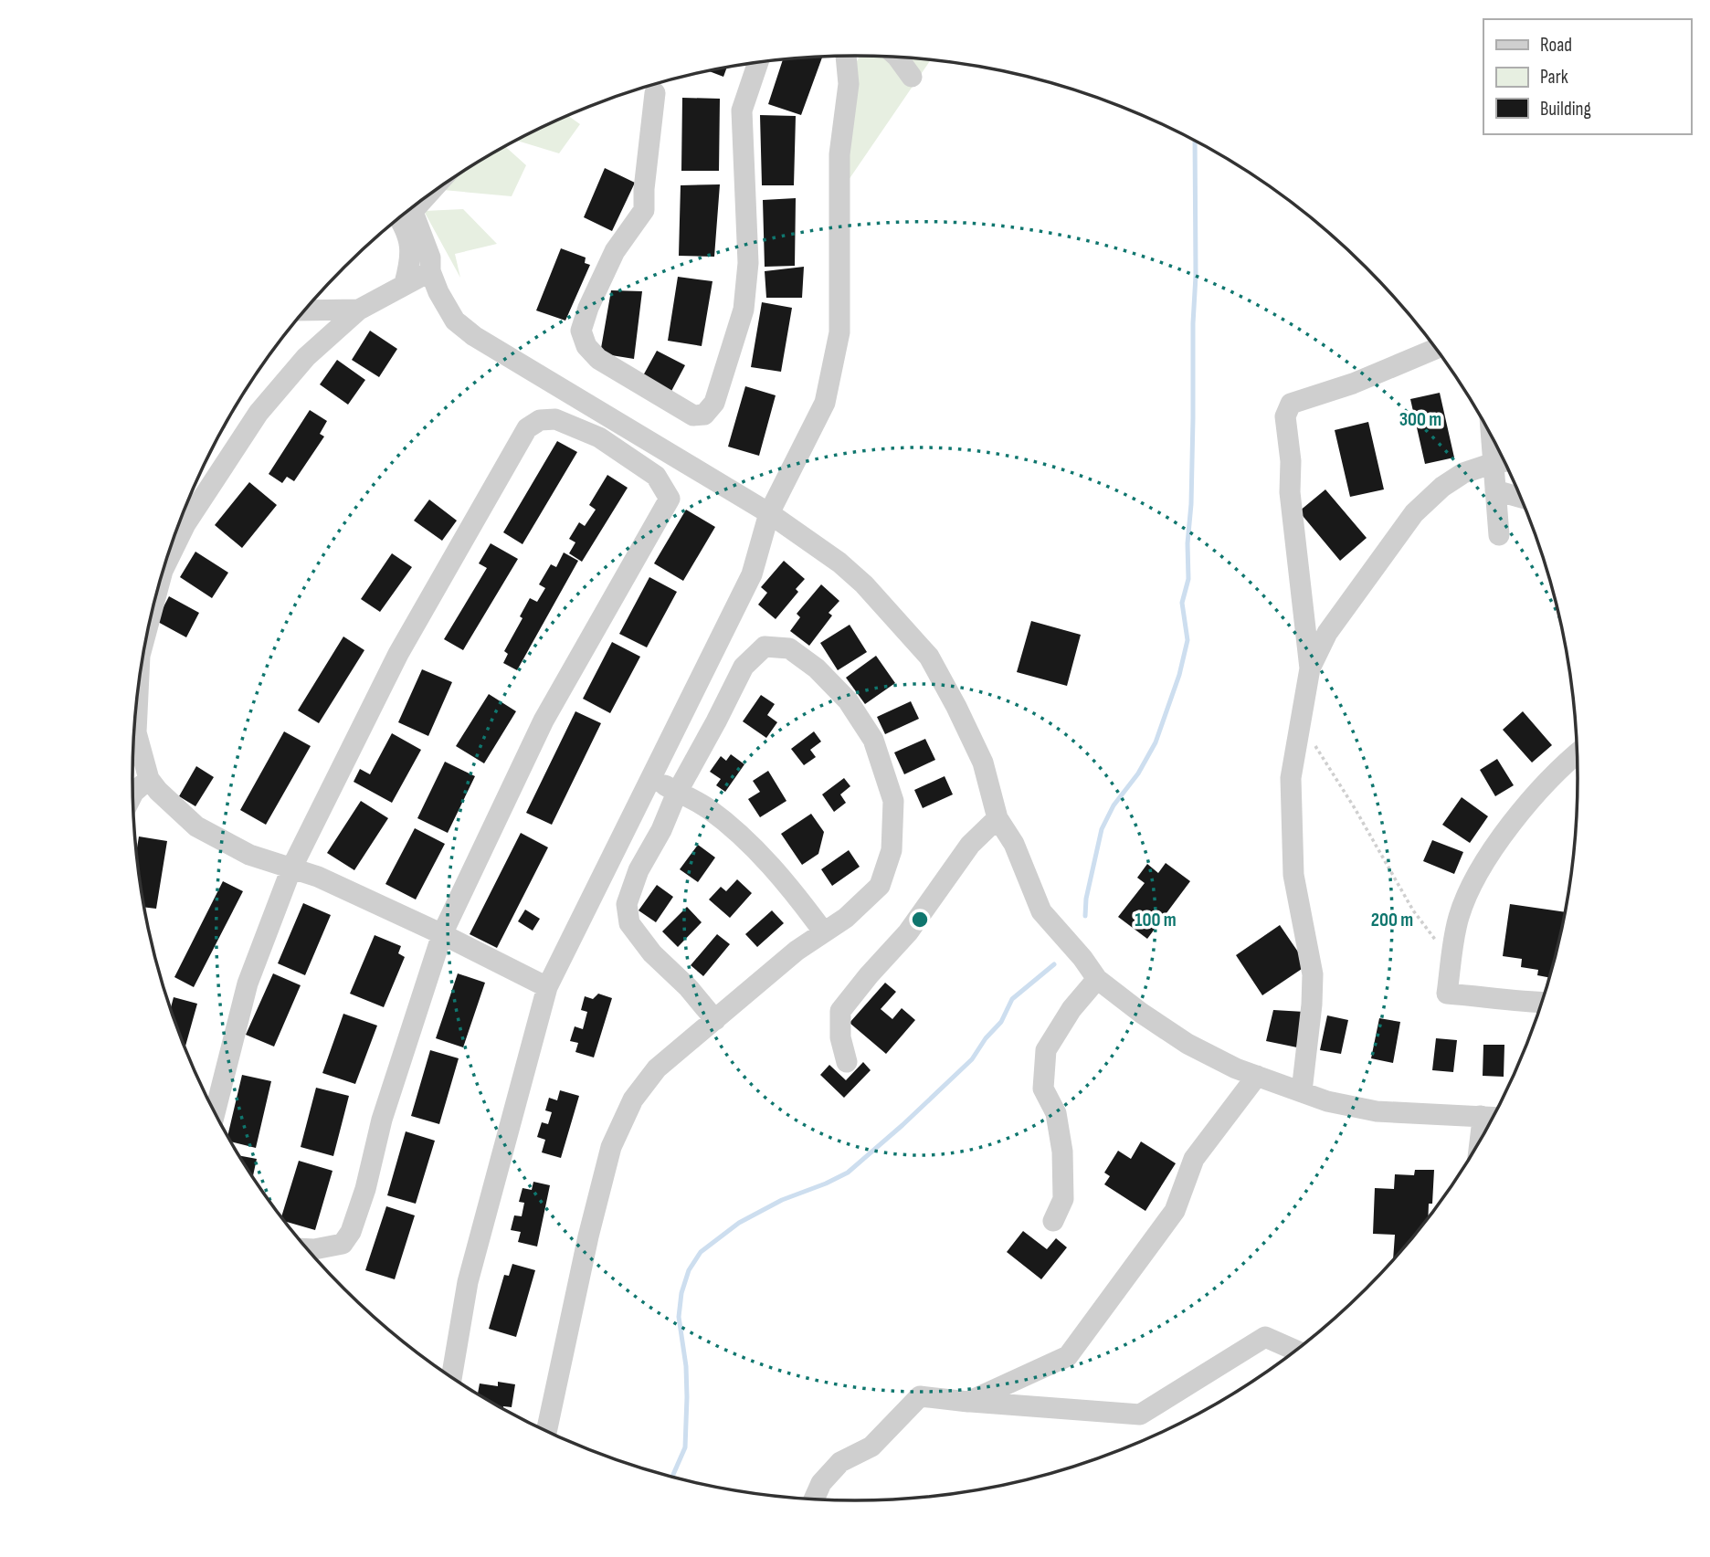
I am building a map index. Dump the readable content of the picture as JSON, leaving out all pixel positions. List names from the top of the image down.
{
  "legend": ["Road", "Park", "Building"],
  "rings": ["300 m", "100 m", "200 m"]
}
